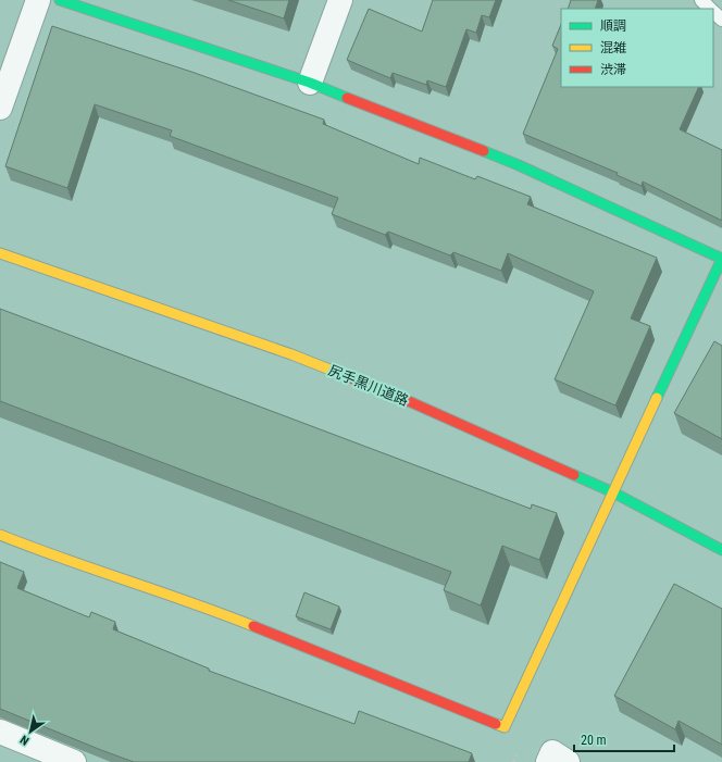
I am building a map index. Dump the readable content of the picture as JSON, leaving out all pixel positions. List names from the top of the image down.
{
  "streets": {
    "street": ["尻手黒川道路"]
  },
  "legend": ["順調", "混雑", "渋滞"],
  "scale_bar": "20 m",
  "north": "bottom left"
}
